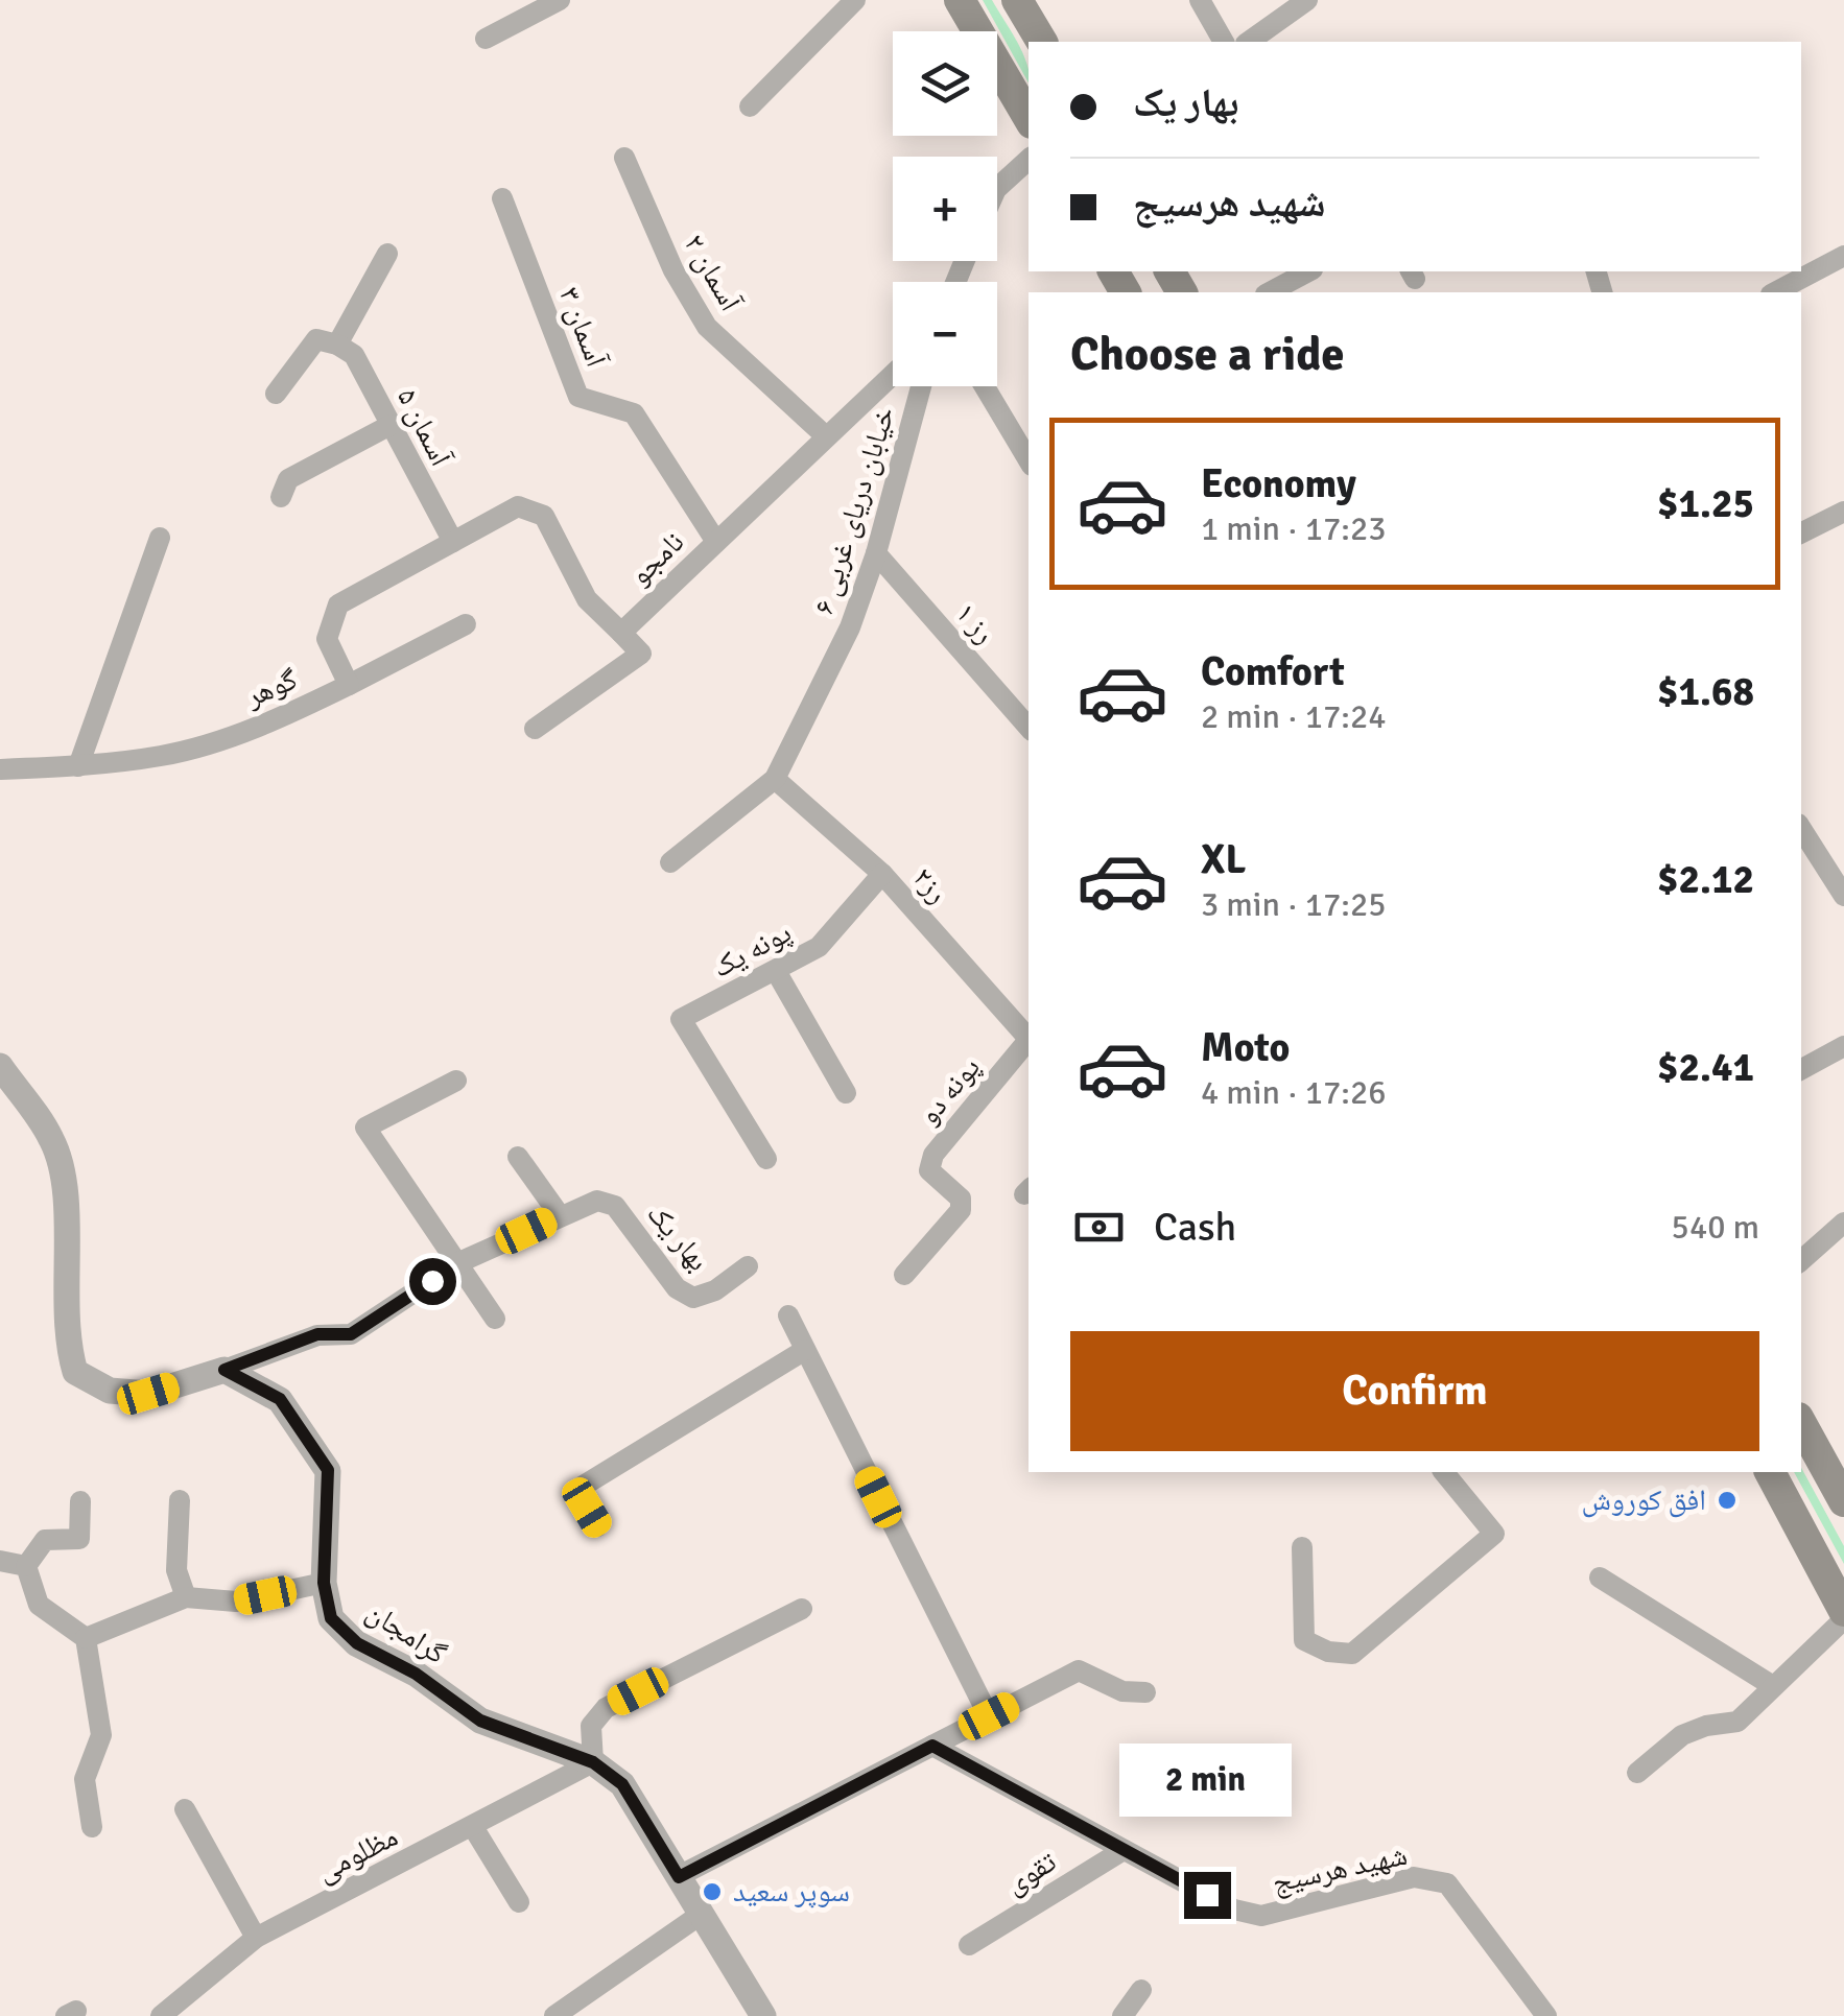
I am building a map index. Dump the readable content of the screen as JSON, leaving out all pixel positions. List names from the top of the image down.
{
  "streets": {
    "street": [
      "آسمان ۲",
      "آسمان ۳",
      "آسمان ۵",
      "خیابان دریای غربی ۶",
      "نامجو",
      "رز ۱",
      "گوهر",
      "رز۲",
      "پونه یک",
      "پونه دو",
      "بهار یک",
      "گرامجان",
      "مظلومی",
      "شهید هرسیج",
      "تقوی"
    ]
  },
  "crossings": [
    ["آسمان ۲", "نامجو"],
    ["آسمان ۳", "نامجو"],
    ["خیابان دریای غربی ۶", "رز ۱"],
    ["خیابان دریای غربی ۶", "رز۲"],
    ["رز۲", "پونه یک"],
    ["بهار یک", "گرامجان"],
    ["گرامجان", "مظلومی"],
    ["شهید هرسیج", "تقوی"]
  ],
  "places": ["افق کوروش", "سوپر سعید"],
  "page": {
    "map_buttons": ["+", "−"],
    "banner": ["بهار یک", "شهید هرسیج"],
    "heading": "Choose a ride",
    "list": [
      {
        "name": "Economy",
        "note": "1 min · 17:23",
        "value": "$1.25"
      },
      {
        "name": "Comfort",
        "note": "2 min · 17:24",
        "value": "$1.68"
      },
      {
        "name": "XL",
        "note": "3 min · 17:25",
        "value": "$2.12"
      },
      {
        "name": "Moto",
        "note": "4 min · 17:26",
        "value": "$2.41"
      }
    ],
    "pay": ["Cash", "540 m"],
    "buttons": "Confirm",
    "bubble": "2 min"
  }
}
